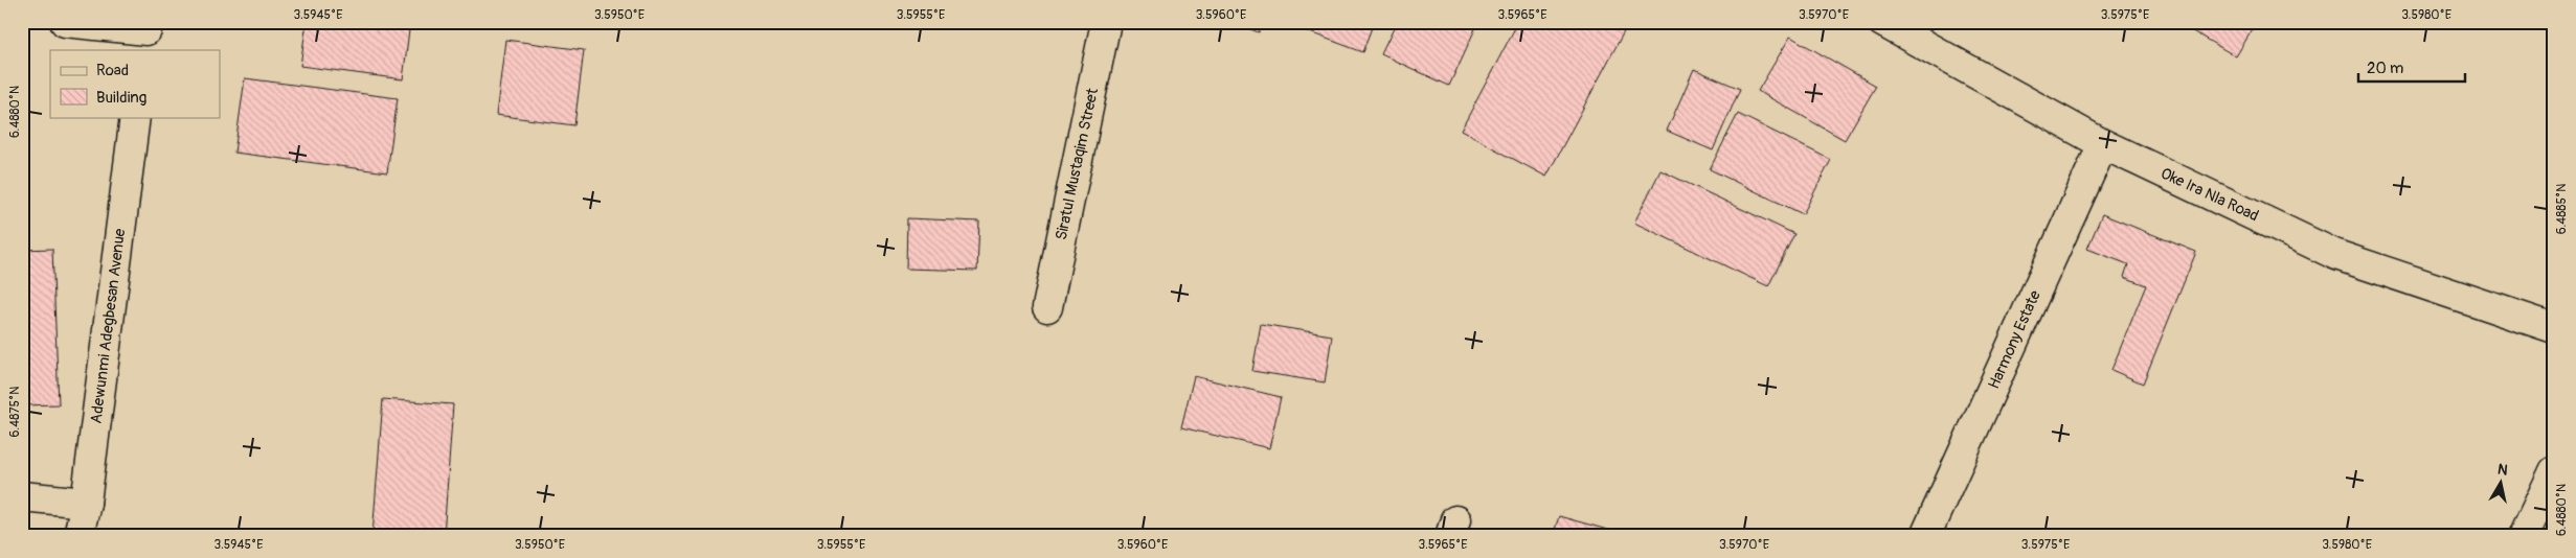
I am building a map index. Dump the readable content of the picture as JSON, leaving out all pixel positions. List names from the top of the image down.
{
  "streets": {
    "street": [
      "Siratul Mustaqim Street",
      "Oke Ira Nla Road",
      "Adewunmi Adegbesan Avenue",
      "Harmony Estate"
    ]
  },
  "crossings": [
    ["Oke Ira Nla Road", "Harmony Estate"]
  ],
  "legend": ["Road", "Building"],
  "scale_bar": "20 m",
  "north": "top",
  "coordinates": [
    "3.5945°E",
    "3.5950°E",
    "3.5955°E",
    "3.5960°E",
    "3.5965°E",
    "3.5970°E",
    "3.5975°E",
    "3.5980°E",
    "6.4880°N",
    "6.4885°N",
    "6.4875°N"
  ]
}
